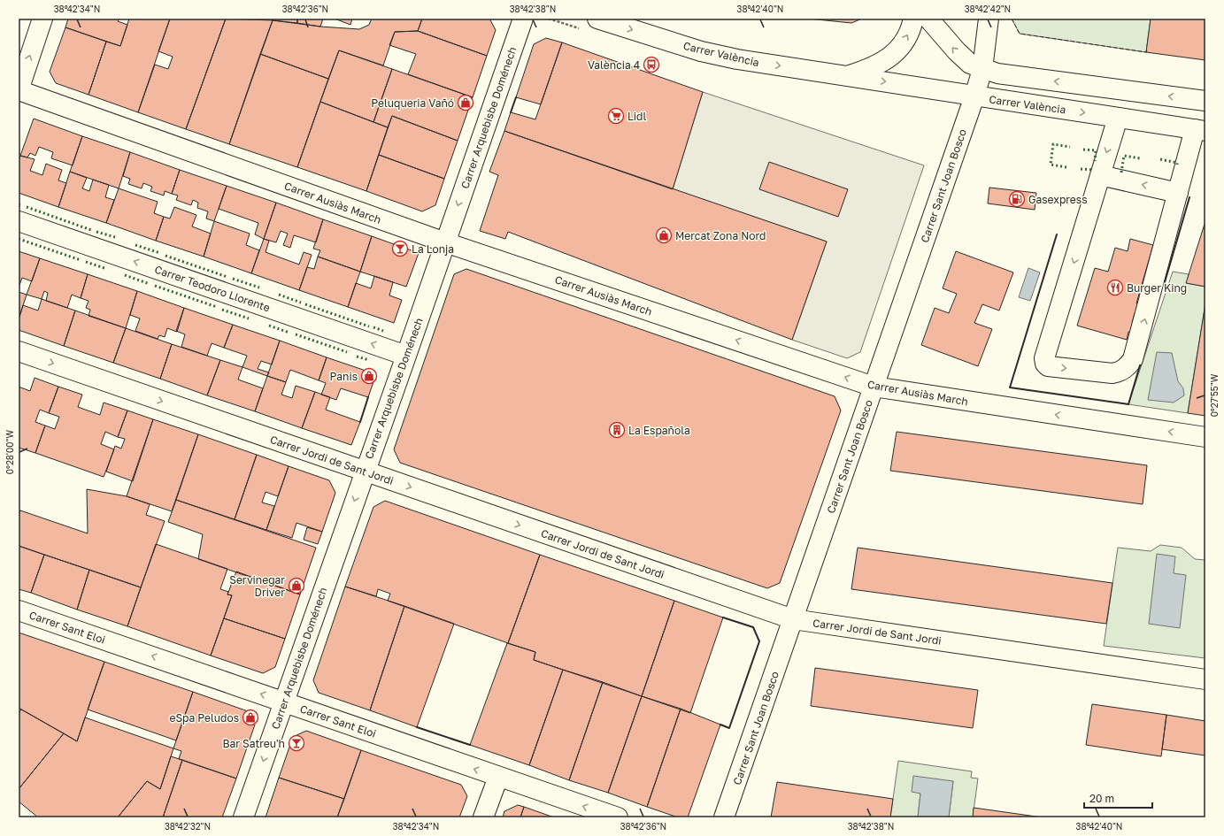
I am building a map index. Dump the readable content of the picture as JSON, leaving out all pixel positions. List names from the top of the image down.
{
  "streets": {
    "street": [
      "Carrer València",
      "Carrer Arquebisbe Doménech",
      "Carrer Sant Joan Bosco",
      "Carrer Ausiàs March",
      "Carrer Teodoro Llorente",
      "Carrer Jordi de Sant Jordi",
      "Carrer Sant Eloi"
    ]
  },
  "crossings": [
    ["Carrer València", "Carrer Sant Joan Bosco"],
    ["Carrer Arquebisbe Doménech", "Carrer Ausiàs March"],
    ["Carrer Arquebisbe Doménech", "Carrer Teodoro Llorente"],
    ["Carrer Arquebisbe Doménech", "Carrer Jordi de Sant Jordi"],
    ["Carrer Arquebisbe Doménech", "Carrer Sant Eloi"],
    ["Carrer Sant Joan Bosco", "Carrer Ausiàs March"],
    ["Carrer Sant Joan Bosco", "Carrer Jordi de Sant Jordi"]
  ],
  "one_way": [
    "Carrer València",
    "Carrer Arquebisbe Doménech",
    "Carrer Ausiàs March",
    "Carrer Teodoro Llorente",
    "Carrer Jordi de Sant Jordi",
    "Carrer Sant Eloi"
  ],
  "places": {
    "bus stop": ["València 4"],
    "shop": [
      "Peluqueria Vañó",
      "Mercat Zona Nord",
      "Panis",
      "Servinegar Driver",
      "eSpa Peludos"
    ],
    "supermarket": ["Lidl"],
    "fuel station": ["Gasexpress"],
    "bar": ["La Lonja", "Bar Satreu'h"],
    "restaurant": ["Burger King"],
    "building": ["La Española"]
  },
  "scale_bar": "20 m",
  "coordinates": [
    "38°42'34\"N",
    "38°42'36\"N",
    "38°42'38\"N",
    "38°42'40\"N",
    "38°42'42\"N",
    "0°27'55\"W",
    "0°28'00\"W",
    "38°42'32\"N"
  ]
}
